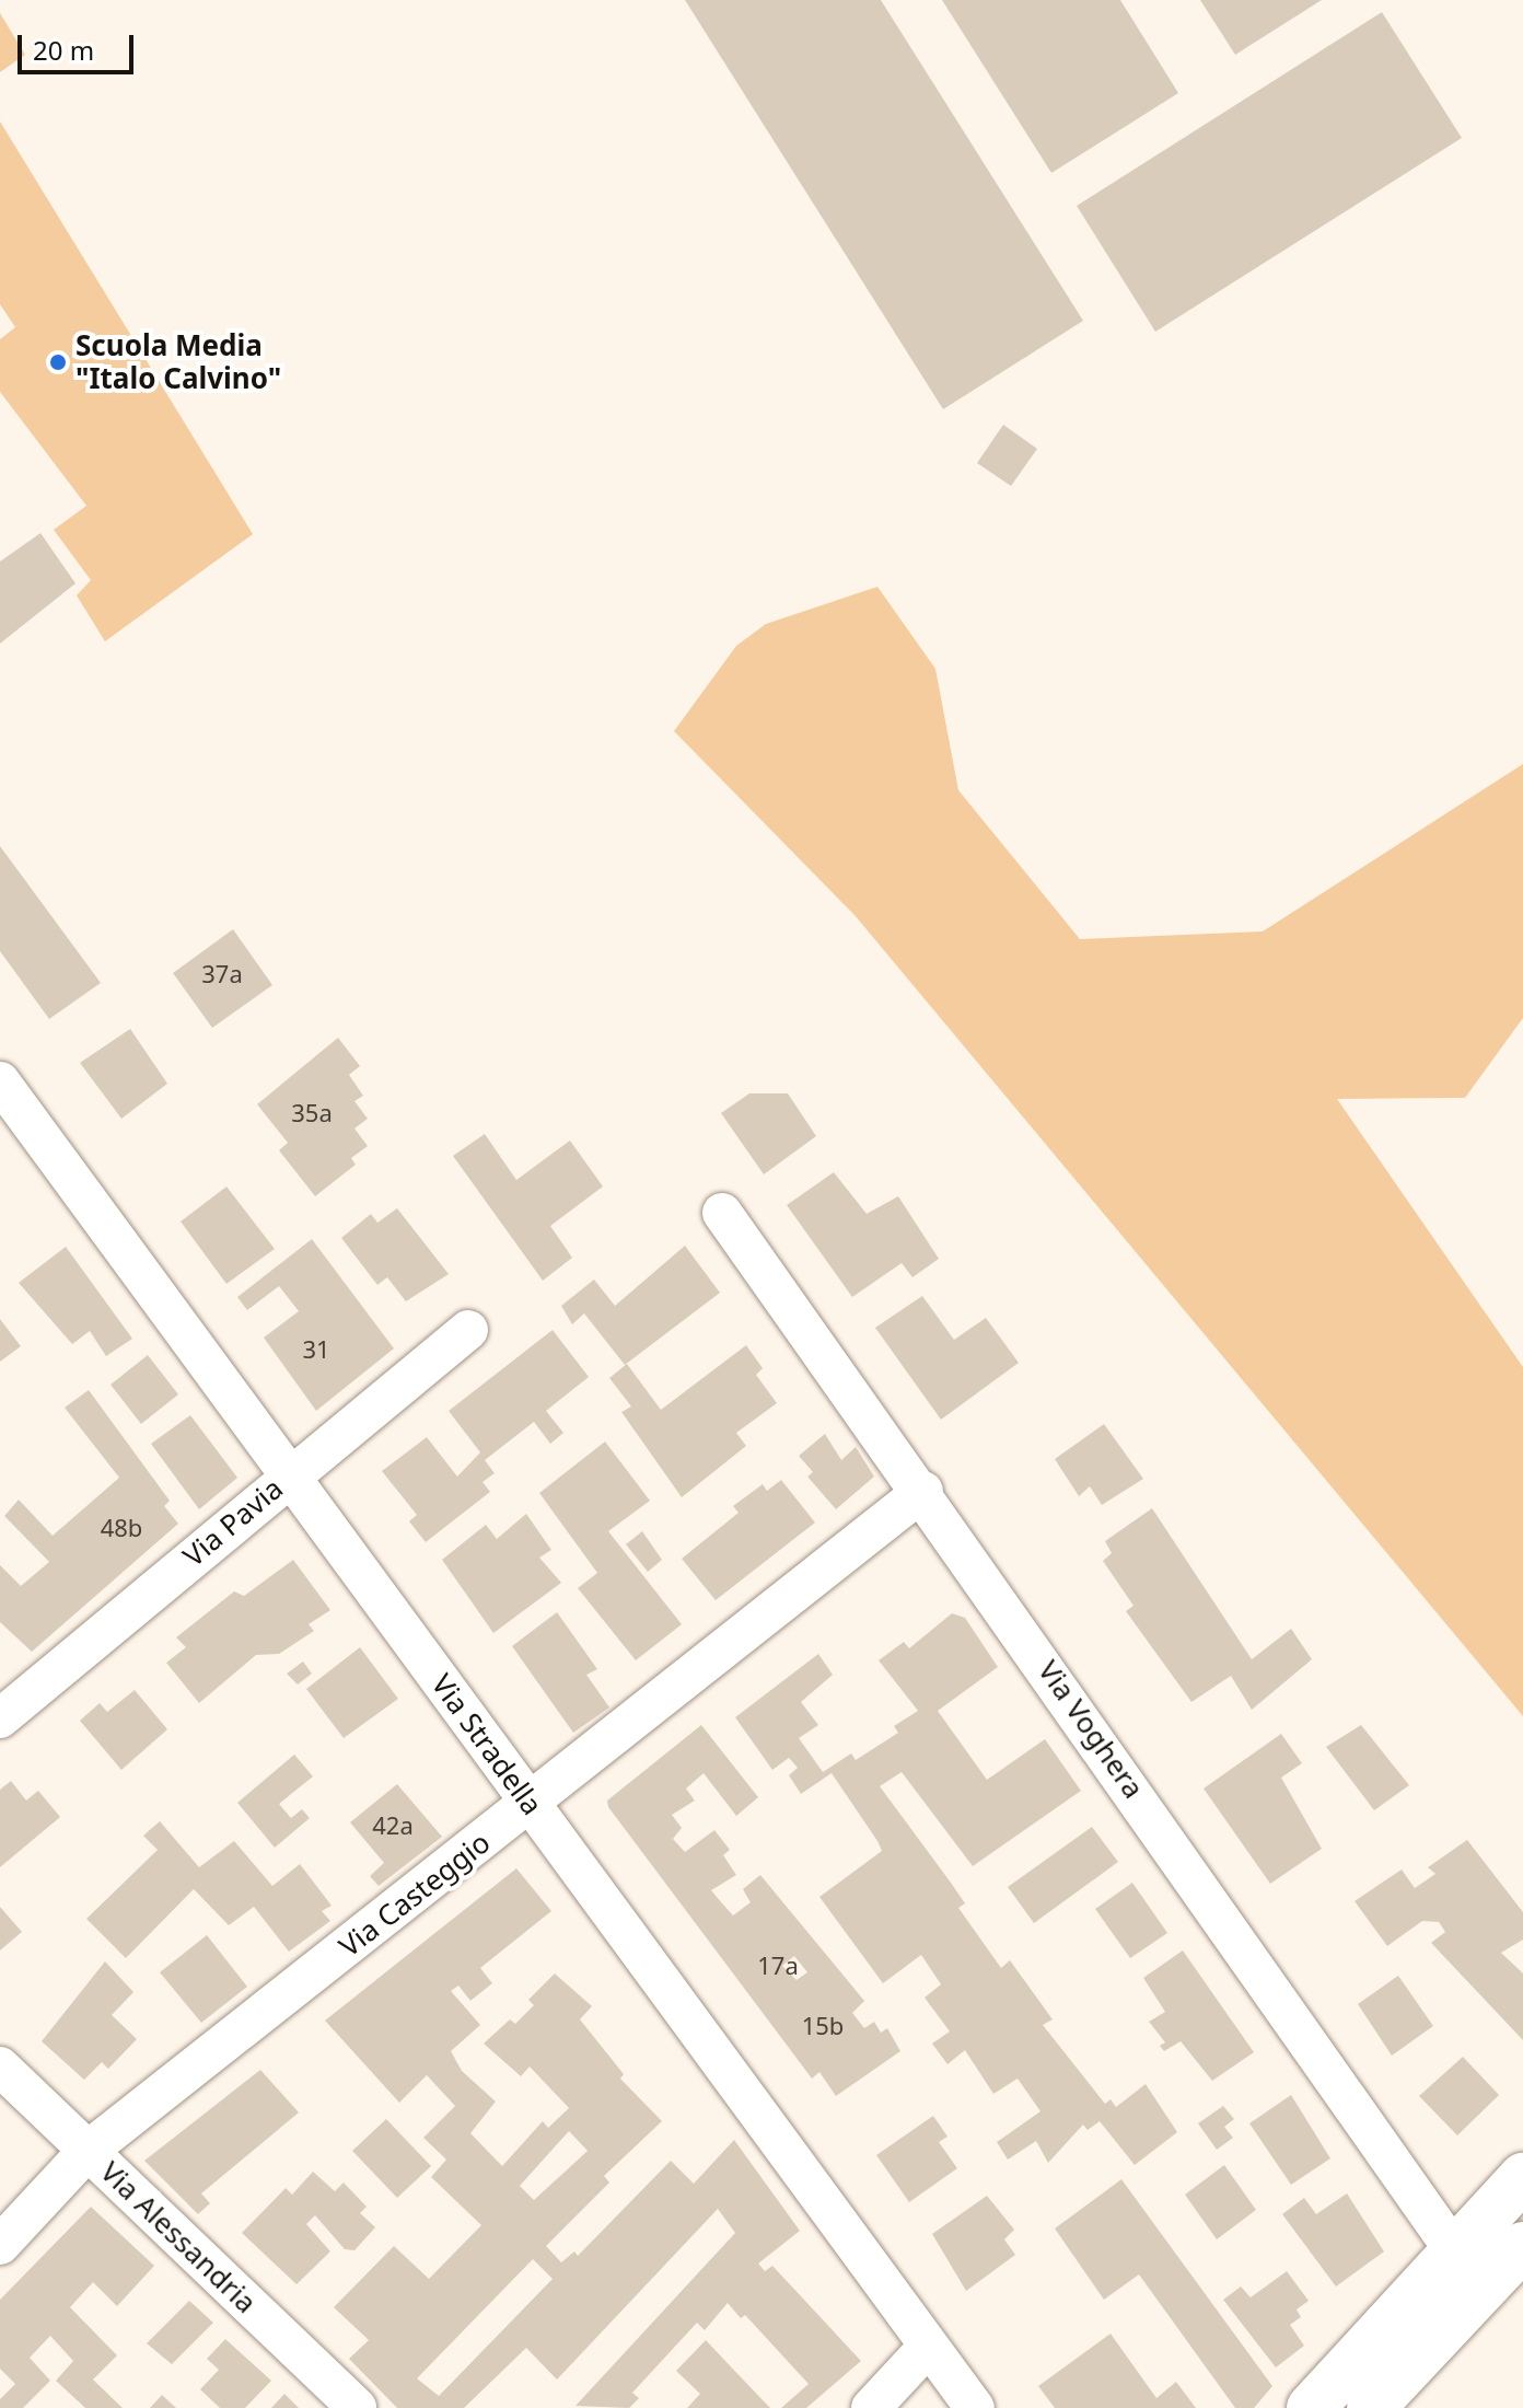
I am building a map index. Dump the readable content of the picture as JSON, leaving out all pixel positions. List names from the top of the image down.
{
  "streets": {
    "street": [
      "Via Pavia",
      "Via Voghera",
      "Via Stradella",
      "Via Casteggio",
      "Via Alessandria"
    ]
  },
  "crossings": [
    ["Via Pavia", "Via Stradella"],
    ["Via Voghera", "Via Casteggio"],
    ["Via Stradella", "Via Casteggio"],
    ["Via Casteggio", "Via Alessandria"]
  ],
  "places": ["Scuola Media \"Italo Calvino\""],
  "house_numbers": [
    "37a",
    "35a",
    "31",
    "48b",
    "42a",
    "17a",
    "15b"
  ],
  "scale_bar": "20 m"
}
